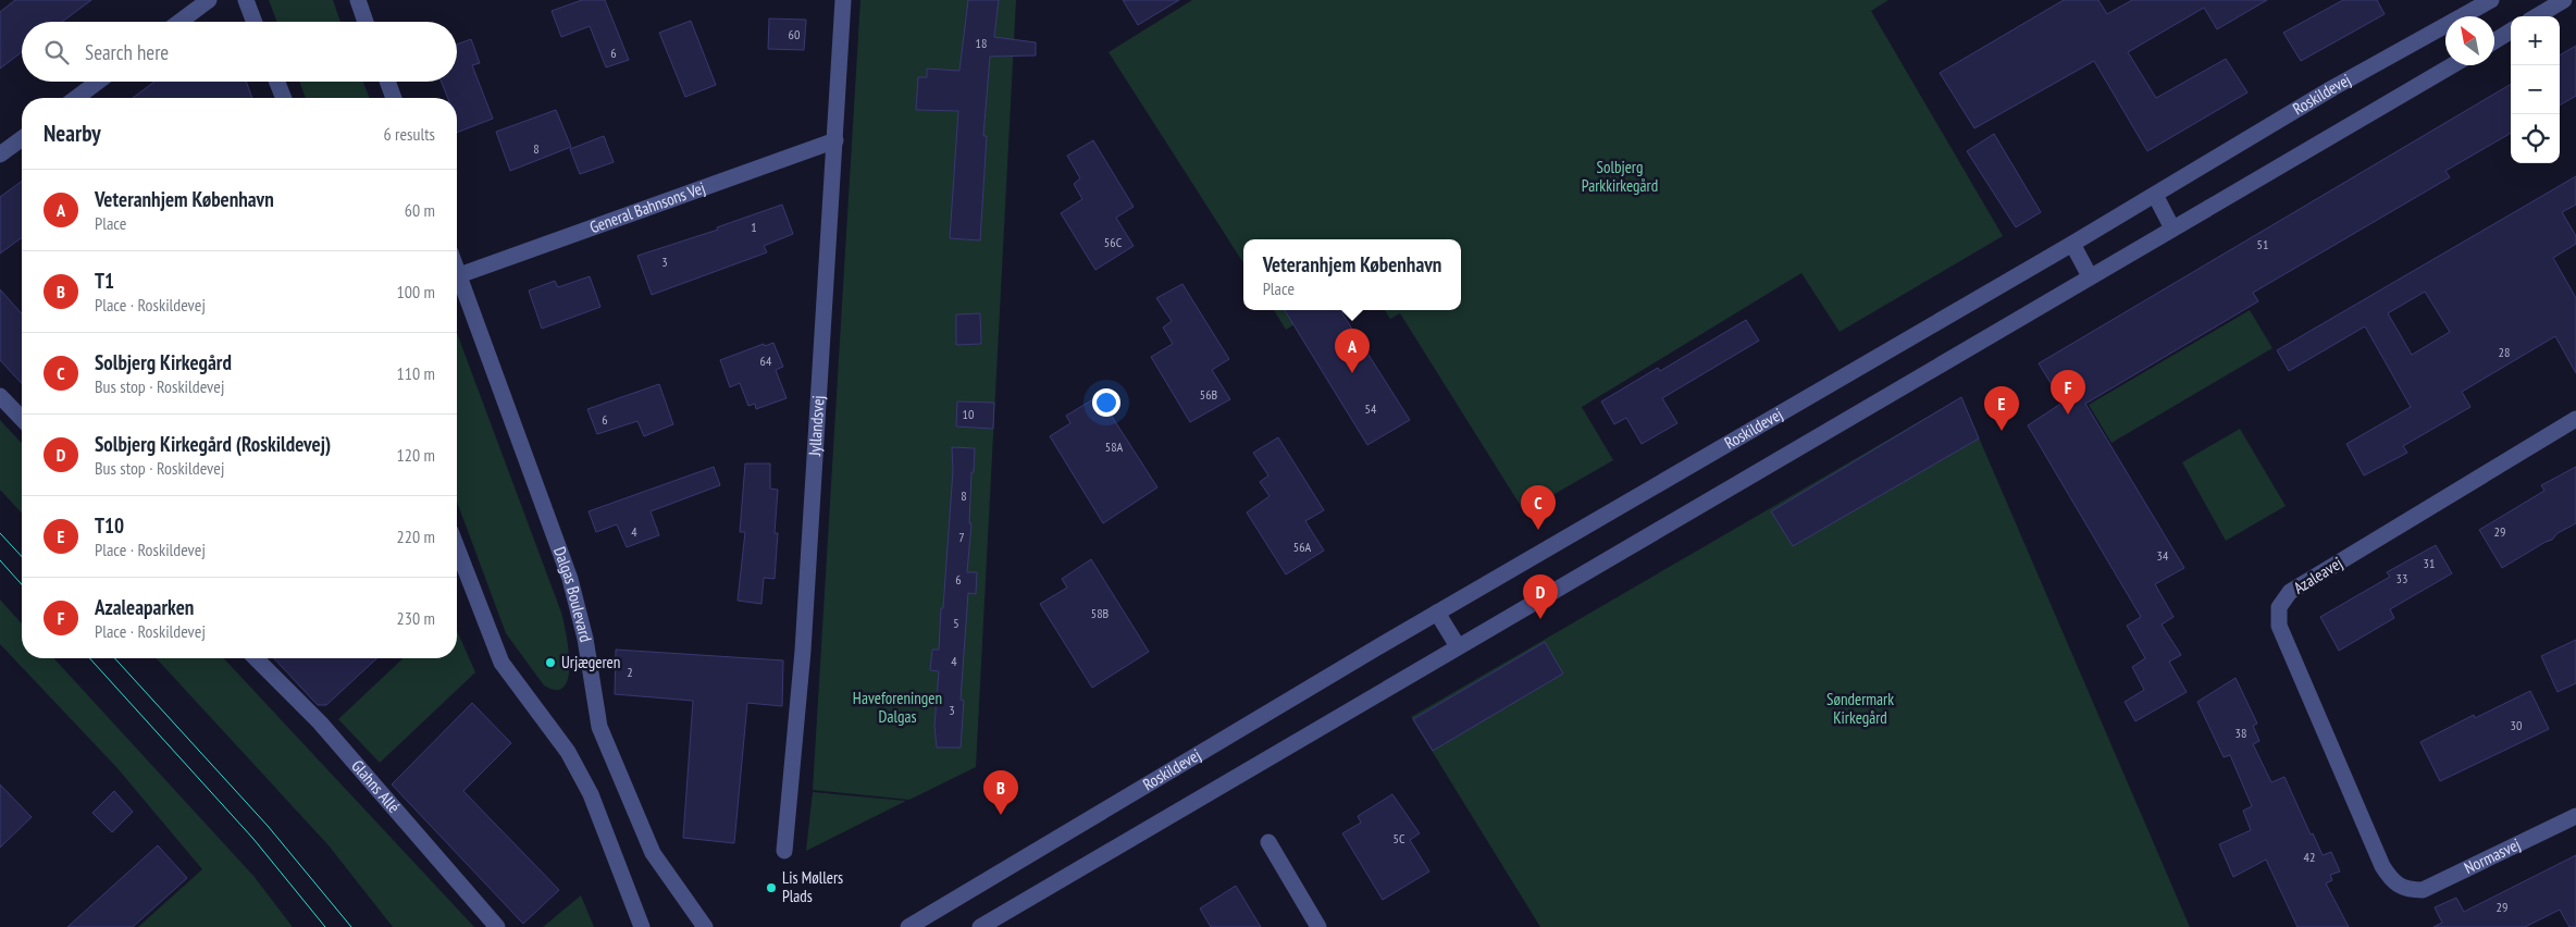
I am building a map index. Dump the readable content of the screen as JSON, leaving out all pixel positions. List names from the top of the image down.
{
  "streets": {
    "street": [
      "Roskildevej",
      "General Bahnsons Vej",
      "Jyllandsvej",
      "Azaleavej",
      "Dalgas Boulevard",
      "Glahns Allé",
      "Normasvej"
    ]
  },
  "crossings": [
    ["General Bahnsons Vej", "Jyllandsvej"],
    ["General Bahnsons Vej", "Dalgas Boulevard"],
    ["Azaleavej", "Normasvej"]
  ],
  "parks": ["Solbjerg Parkkirkegård", "Haveforeningen Dalgas", "Søndermark Kirkegård"],
  "places": ["Urjægeren", "Lis Møllers Plads"],
  "house_numbers": [
    "60",
    "18",
    "6",
    "8",
    "1",
    "56C",
    "51",
    "3",
    "28",
    "64",
    "56B",
    "54",
    "10",
    "6",
    "58A",
    "8",
    "4",
    "29",
    "7",
    "56A",
    "34",
    "31",
    "33",
    "6",
    "58B",
    "5",
    "4",
    "2",
    "3",
    "30",
    "38",
    "5C",
    "42",
    "29"
  ],
  "north": "top left",
  "page": {
    "map_buttons": ["+", "−"],
    "search": "Search here",
    "heading": ["Nearby", "6 results"],
    "list": [
      {
        "mark": "A",
        "name": "Veteranhjem København",
        "note": "Place",
        "value": "60 m"
      },
      {
        "mark": "B",
        "name": "T1",
        "note": "Place · Roskildevej",
        "value": "100 m"
      },
      {
        "mark": "C",
        "name": "Solbjerg Kirkegård",
        "note": "Bus stop · Roskildevej",
        "value": "110 m"
      },
      {
        "mark": "D",
        "name": "Solbjerg Kirkegård (Roskildevej)",
        "note": "Bus stop · Roskildevej",
        "value": "120 m"
      },
      {
        "mark": "E",
        "name": "T10",
        "note": "Place · Roskildevej",
        "value": "220 m"
      },
      {
        "mark": "F",
        "name": "Azaleaparken",
        "note": "Place · Roskildevej",
        "value": "230 m"
      }
    ],
    "popup": ["Veteranhjem København", "Place"],
    "pins": [
      "A",
      "F",
      "E",
      "C",
      "D",
      "B"
    ]
  }
}
